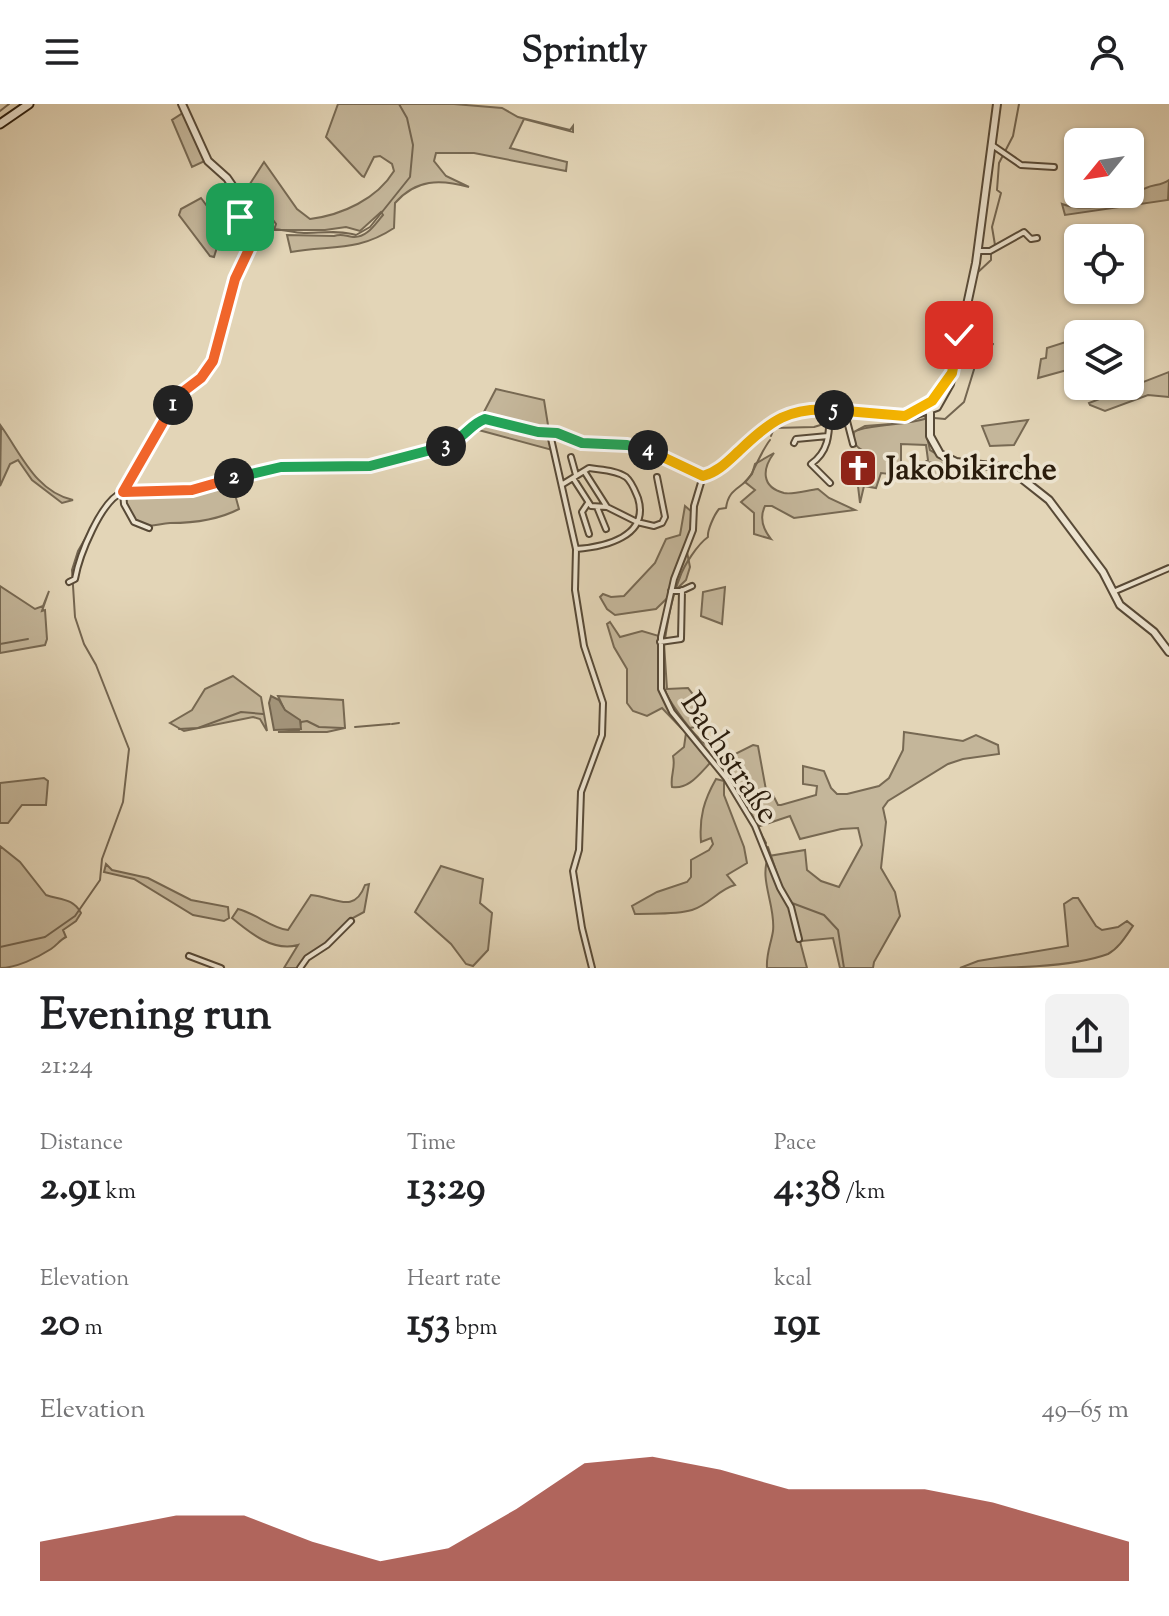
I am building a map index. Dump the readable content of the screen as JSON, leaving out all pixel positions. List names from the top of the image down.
{
  "streets": {
    "street": ["Bachstraße"]
  },
  "places": {
    "church": ["Jakobikirche"]
  },
  "north": "bottom left",
  "page": {
    "header": "Sprintly",
    "pins": [
      "1",
      "5",
      "3",
      "4",
      "2"
    ],
    "heading": ["Evening run", "21:24"],
    "stats": [
      ["Distance", "2.91 km"],
      ["Time", "13:29"],
      ["Pace", "4:38 /km"],
      ["Elevation", "20 m"],
      ["Heart rate", "153 bpm"],
      ["kcal", "191"]
    ],
    "chart": ["Elevation", "49–65 m"]
  }
}
